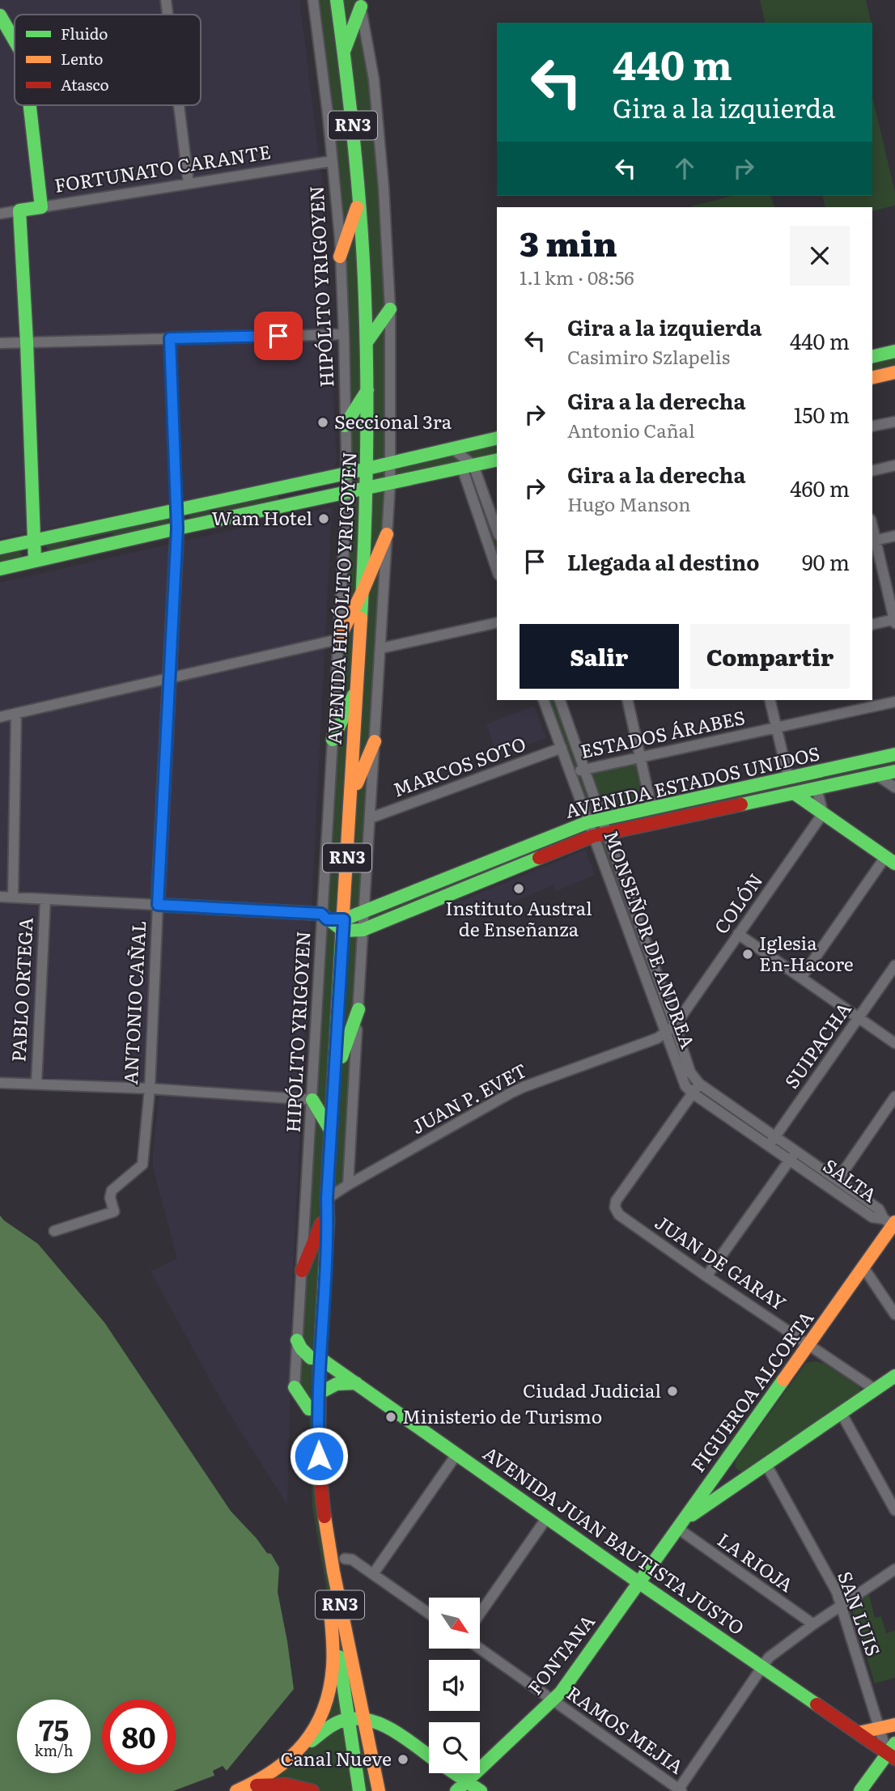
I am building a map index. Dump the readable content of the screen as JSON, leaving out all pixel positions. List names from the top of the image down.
{
  "streets": {
    "main road": [
      "RN3",
      "FORTUNATO CARANTE",
      "AVENIDA HIPÓLITO YRIGOYEN",
      "AVENIDA ESTADOS UNIDOS",
      "ANTONIO CAÑAL",
      "FIGUEROA ALCORTA",
      "AVENIDA JUAN BAUTISTA JUSTO",
      "FONTANA"
    ],
    "street": [
      "HIPÓLITO YRIGOYEN",
      "ESTADOS ÁRABES",
      "MARCOS SOTO",
      "COLÓN",
      "MONSEÑOR DE ANDREA",
      "PABLO ORTEGA",
      "SUIPACHA",
      "JUAN P. EVET",
      "SALTA",
      "JUAN DE GARAY",
      "LA RIOJA",
      "SAN LUIS",
      "RAMOS MEJIA"
    ]
  },
  "crossings": [
    ["RN3", "AVENIDA HIPÓLITO YRIGOYEN"],
    ["FORTUNATO CARANTE", "HIPÓLITO YRIGOYEN"],
    ["HIPÓLITO YRIGOYEN", "AVENIDA JUAN BAUTISTA JUSTO"],
    ["AVENIDA HIPÓLITO YRIGOYEN", "AVENIDA ESTADOS UNIDOS"],
    ["AVENIDA HIPÓLITO YRIGOYEN", "JUAN P. EVET"],
    ["AVENIDA HIPÓLITO YRIGOYEN", "AVENIDA JUAN BAUTISTA JUSTO"],
    ["ESTADOS ÁRABES", "MONSEÑOR DE ANDREA"],
    ["MARCOS SOTO", "MONSEÑOR DE ANDREA"],
    ["AVENIDA ESTADOS UNIDOS", "MONSEÑOR DE ANDREA"],
    ["COLÓN", "MONSEÑOR DE ANDREA"],
    ["COLÓN", "JUAN P. EVET"],
    ["MONSEÑOR DE ANDREA", "JUAN P. EVET"],
    ["MONSEÑOR DE ANDREA", "SALTA"],
    ["MONSEÑOR DE ANDREA", "JUAN DE GARAY"],
    ["SUIPACHA", "SALTA"],
    ["SALTA", "JUAN DE GARAY"],
    ["SALTA", "FIGUEROA ALCORTA"],
    ["JUAN DE GARAY", "FIGUEROA ALCORTA"],
    ["FIGUEROA ALCORTA", "AVENIDA JUAN BAUTISTA JUSTO"],
    ["FIGUEROA ALCORTA", "LA RIOJA"],
    ["FIGUEROA ALCORTA", "FONTANA"],
    ["AVENIDA JUAN BAUTISTA JUSTO", "SAN LUIS"],
    ["AVENIDA JUAN BAUTISTA JUSTO", "FONTANA"],
    ["FONTANA", "RAMOS MEJIA"]
  ],
  "places": [
    "Seccional 3ra",
    "Wam Hotel",
    "Instituto Austral de Enseñanza",
    "Iglesia En-Hacore",
    "Ciudad Judicial",
    "Ministerio de Turismo",
    "Canal Nueve"
  ],
  "legend": ["Fluido", "Lento", "Atasco"],
  "north": "bottom right",
  "page": {
    "turn": ["440 m", "Gira a la izquierda"],
    "heading": ["3 min", "1.1 km · 08:56"],
    "list": [
      {
        "name": "Gira a la izquierda",
        "note": "Casimiro Szlapelis",
        "value": "440 m"
      },
      {
        "name": "Gira a la derecha",
        "note": "Antonio Cañal",
        "value": "150 m"
      },
      {
        "name": "Gira a la derecha",
        "note": "Hugo Manson",
        "value": "460 m"
      },
      {
        "name": "Llegada al destino",
        "value": "90 m"
      }
    ],
    "buttons": ["Salir", "Compartir"],
    "speed": "75 km/h",
    "limit": "80"
  }
}
